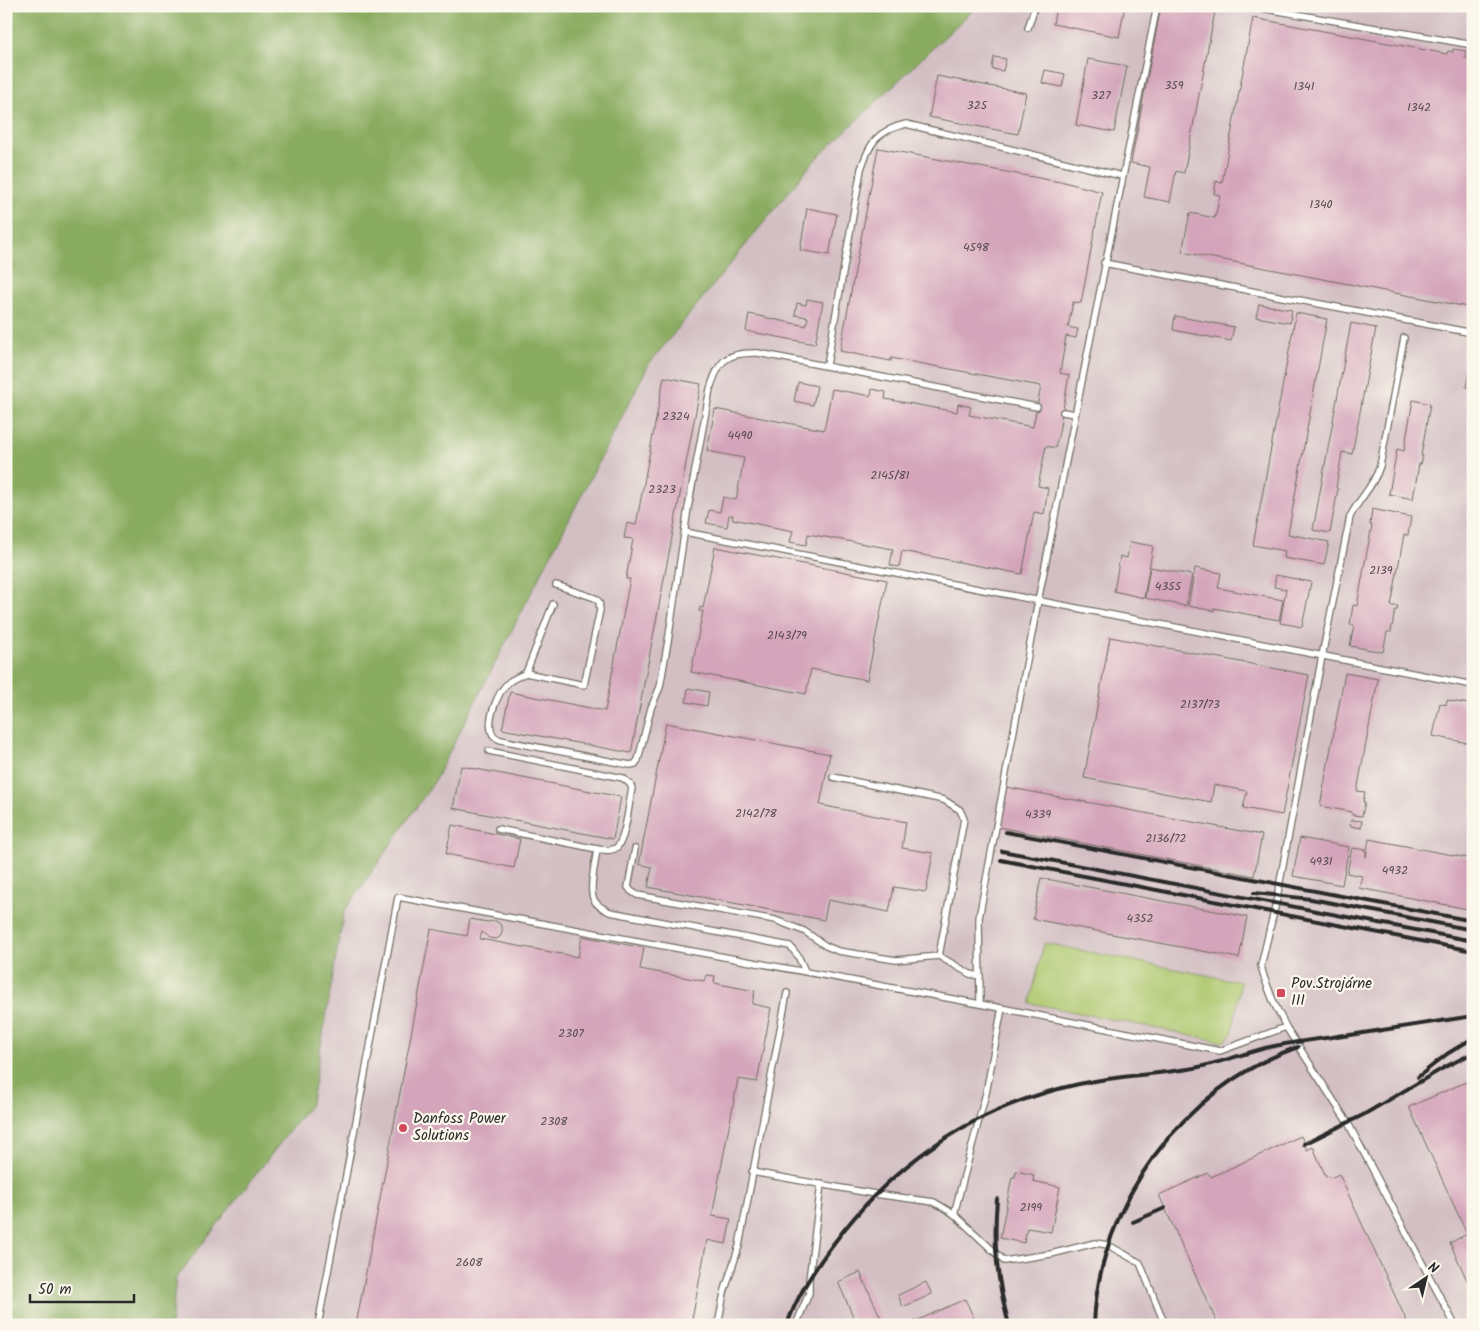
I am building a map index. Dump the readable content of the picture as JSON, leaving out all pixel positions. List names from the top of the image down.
{
  "places": {
    "transit": ["Pov.Strojárne III"],
    "other": ["Danfoss Power Solutions"]
  },
  "house_numbers": [
    "359",
    "1341",
    "327",
    "325",
    "1342",
    "1340",
    "4598",
    "2324",
    "4490",
    "2145/81",
    "2323",
    "2139",
    "4355",
    "2143/79",
    "2137/73",
    "2142/78",
    "4339",
    "2136/72",
    "4931",
    "4932",
    "4352",
    "2307",
    "2308",
    "2199",
    "2608"
  ],
  "scale_bar": "50 m",
  "north": "top right"
}
